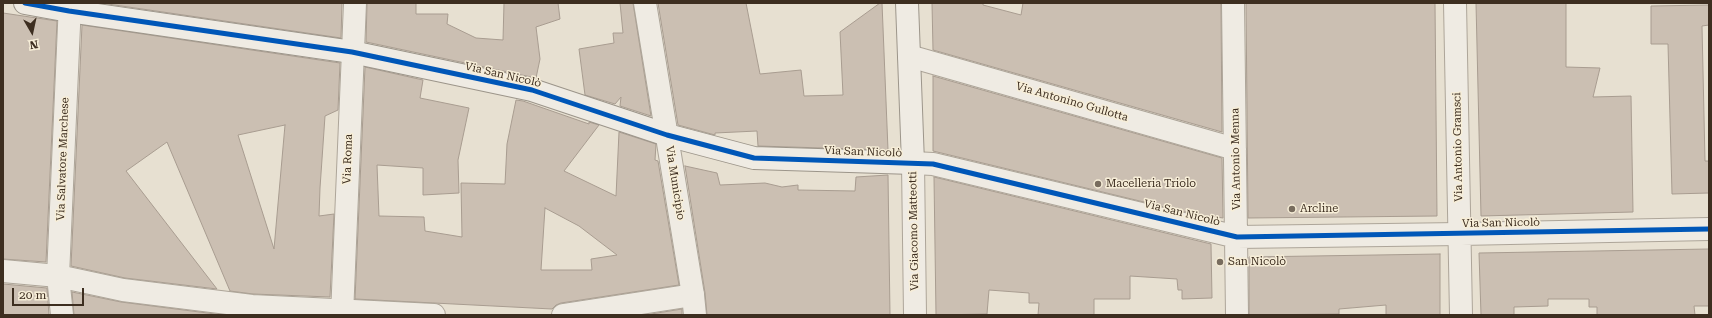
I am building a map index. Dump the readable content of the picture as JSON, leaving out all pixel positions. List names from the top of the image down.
{
  "streets": {
    "street": [
      "Via San Nicolò",
      "Via Antonino Gullotta",
      "Via Antonio Gramsci",
      "Via Salvatore Marchese",
      "Via Roma",
      "Via Antonio Menna",
      "Via Municipio",
      "Via Giacomo Matteotti"
    ]
  },
  "crossings": [
    ["Via San Nicolò", "Via Antonio Gramsci"],
    ["Via San Nicolò", "Via Salvatore Marchese"],
    ["Via San Nicolò", "Via Roma"],
    ["Via San Nicolò", "Via Antonio Menna"],
    ["Via San Nicolò", "Via Municipio"],
    ["Via San Nicolò", "Via Giacomo Matteotti"],
    ["Via Antonino Gullotta", "Via Antonio Menna"],
    ["Via Antonino Gullotta", "Via Giacomo Matteotti"]
  ],
  "places": ["Macelleria Triolo", "Arcline", "San Nicolò"],
  "scale_bar": "20 m",
  "north": "bottom"
}
